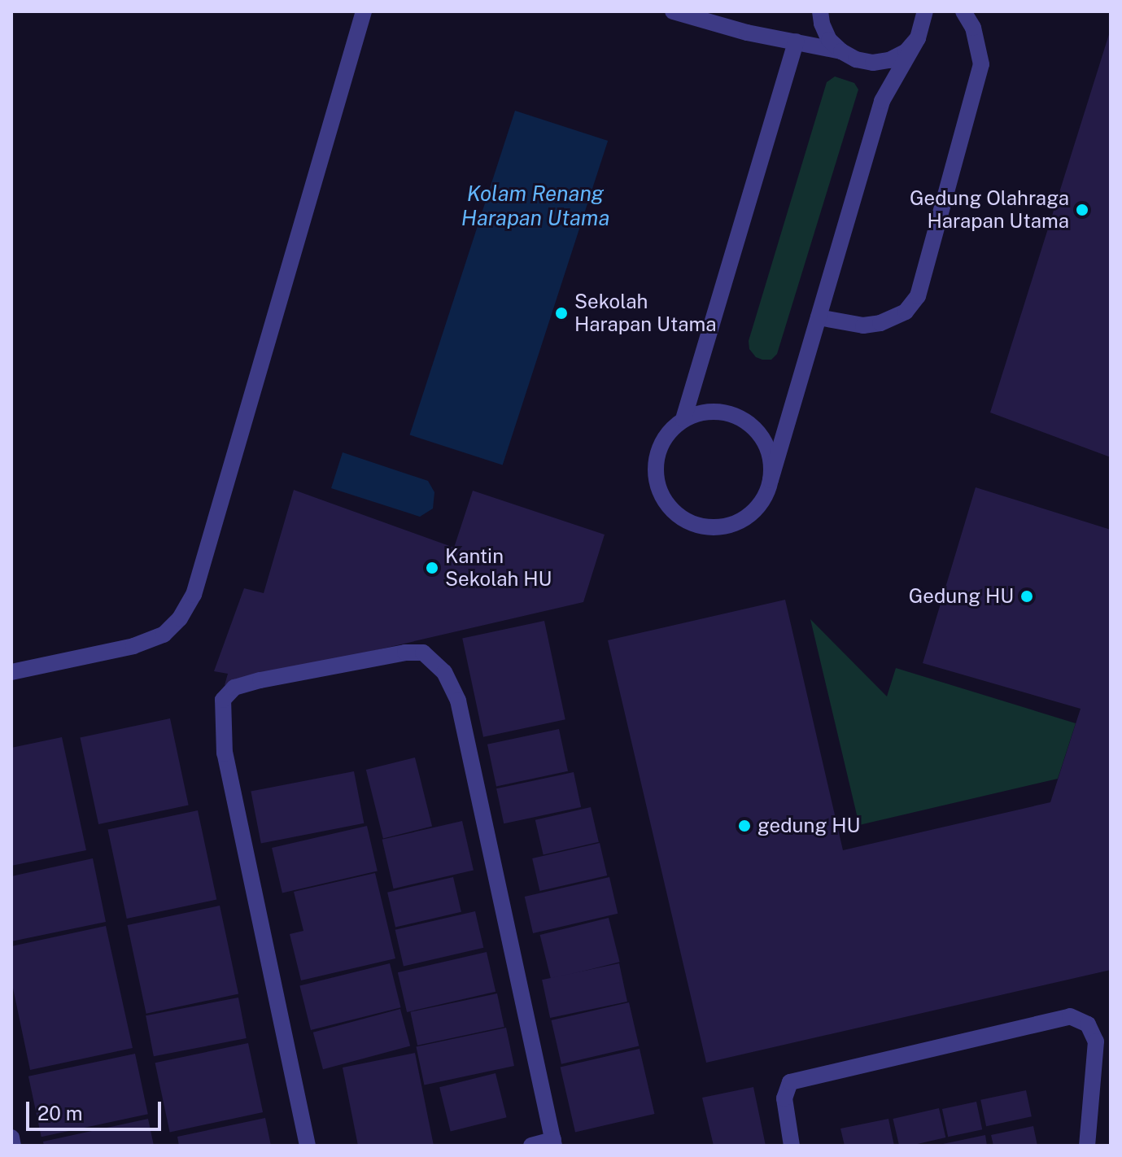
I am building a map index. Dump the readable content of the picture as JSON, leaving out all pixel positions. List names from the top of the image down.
{
  "water": ["Kolam Renang Harapan Utama"],
  "places": [
    "Gedung Olahraga Harapan Utama",
    "Sekolah Harapan Utama",
    "Kantin Sekolah HU",
    "Gedung HU",
    "gedung HU"
  ],
  "scale_bar": "20 m"
}
